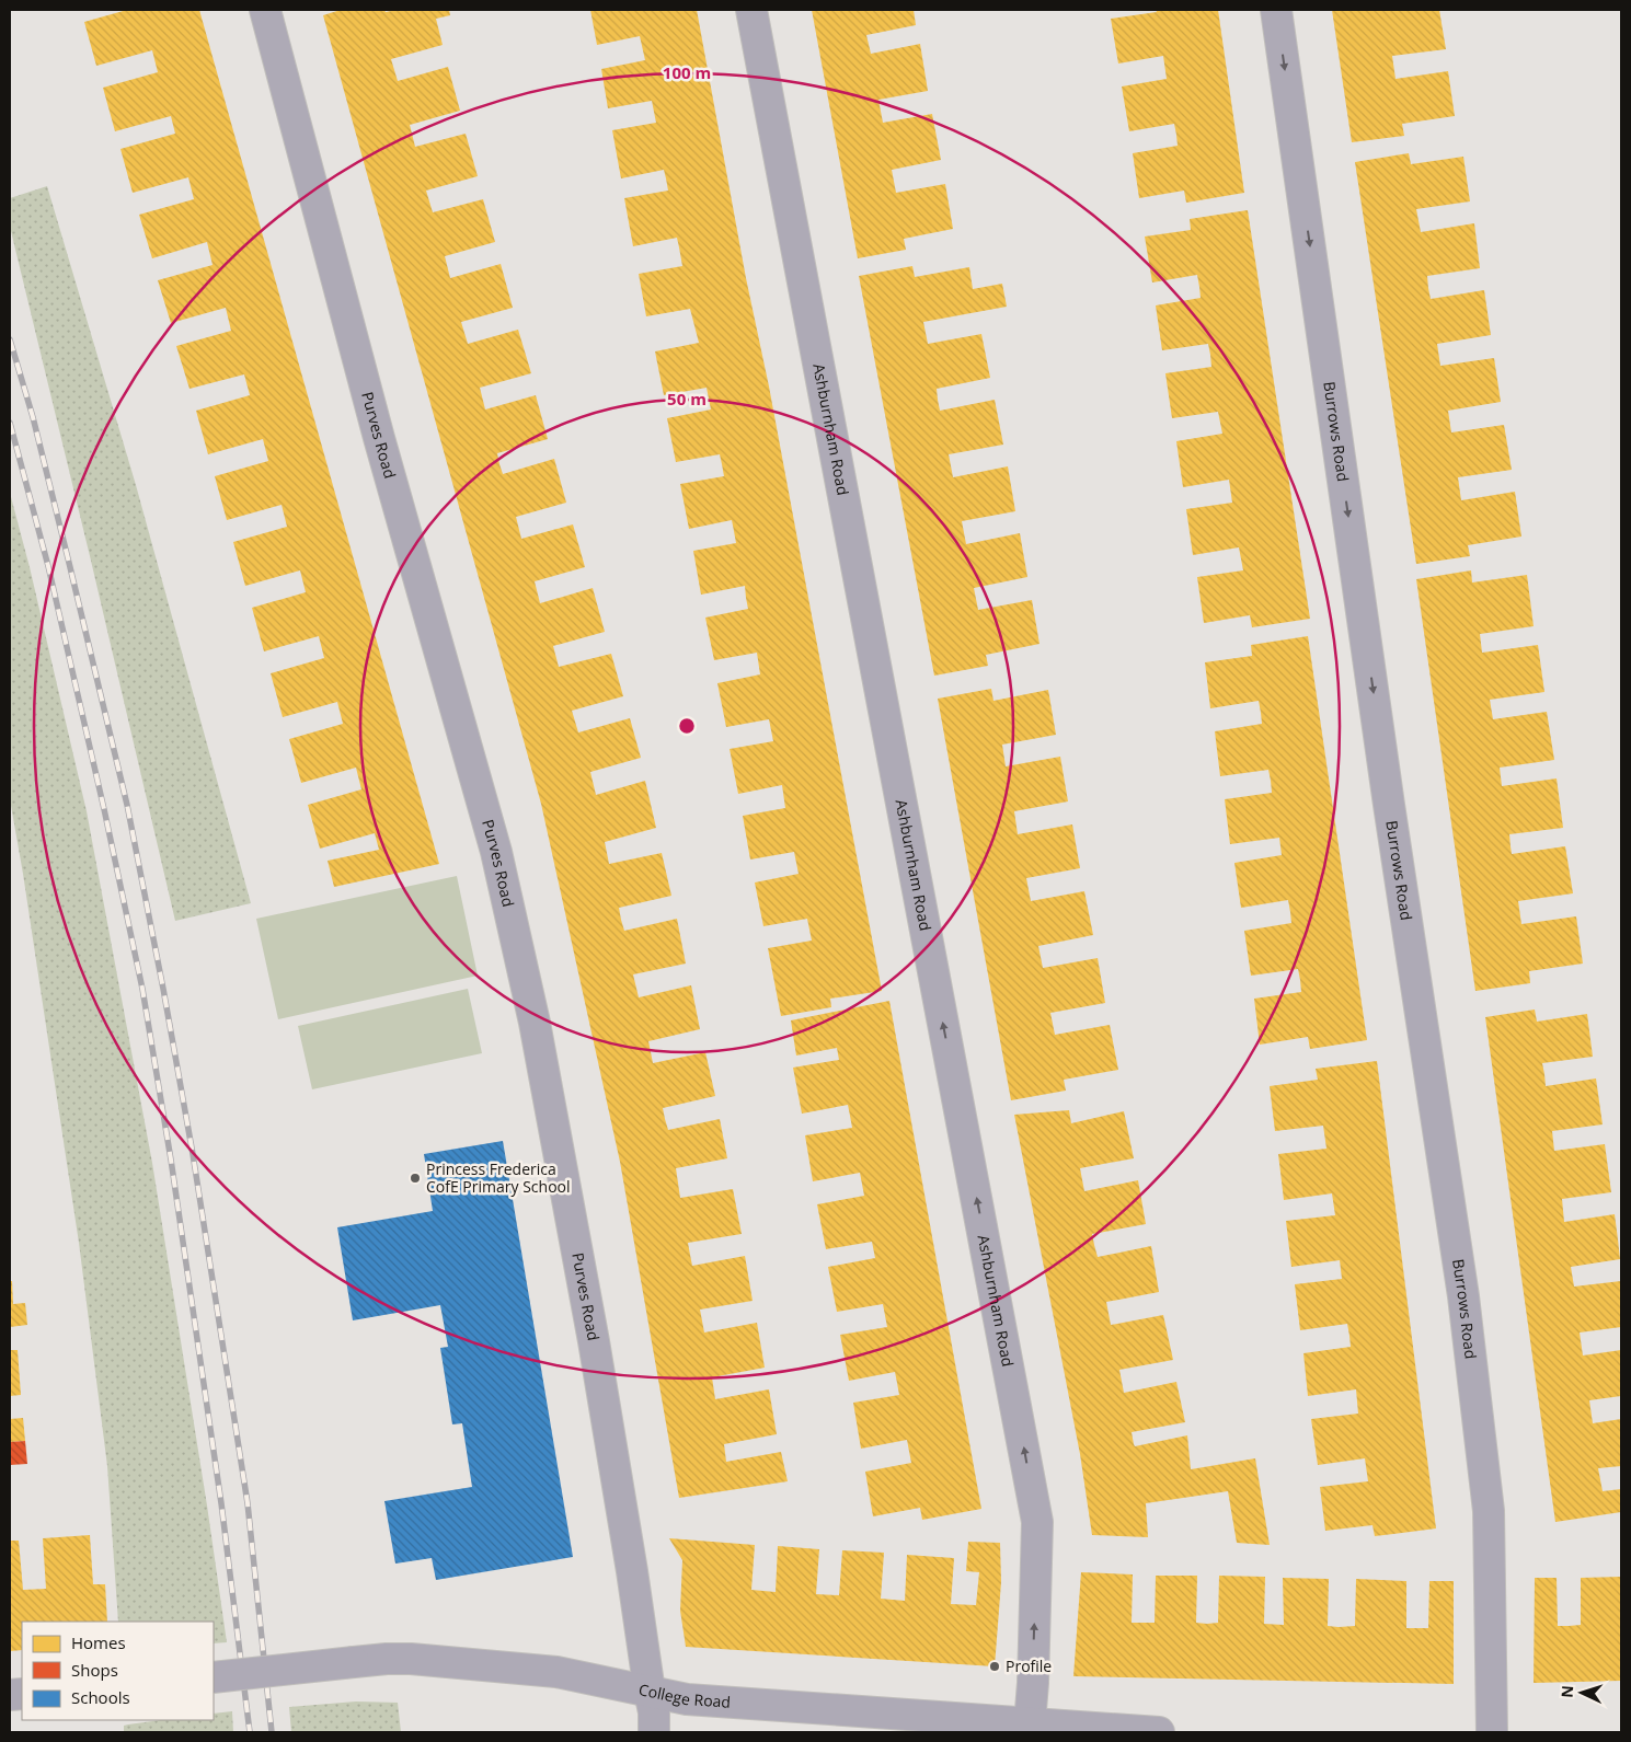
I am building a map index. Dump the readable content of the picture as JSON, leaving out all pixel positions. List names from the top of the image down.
{
  "streets": {
    "street": [
      "Ashburnham Road",
      "Burrows Road",
      "Purves Road",
      "College Road"
    ]
  },
  "crossings": [
    ["Ashburnham Road", "College Road"],
    ["Purves Road", "College Road"]
  ],
  "one_way": ["Ashburnham Road", "Burrows Road"],
  "places": ["Princess Frederica CofE Primary School", "Profile"],
  "legend": ["Homes", "Shops", "Schools"],
  "north": "left",
  "rings": ["100 m", "50 m"]
}
